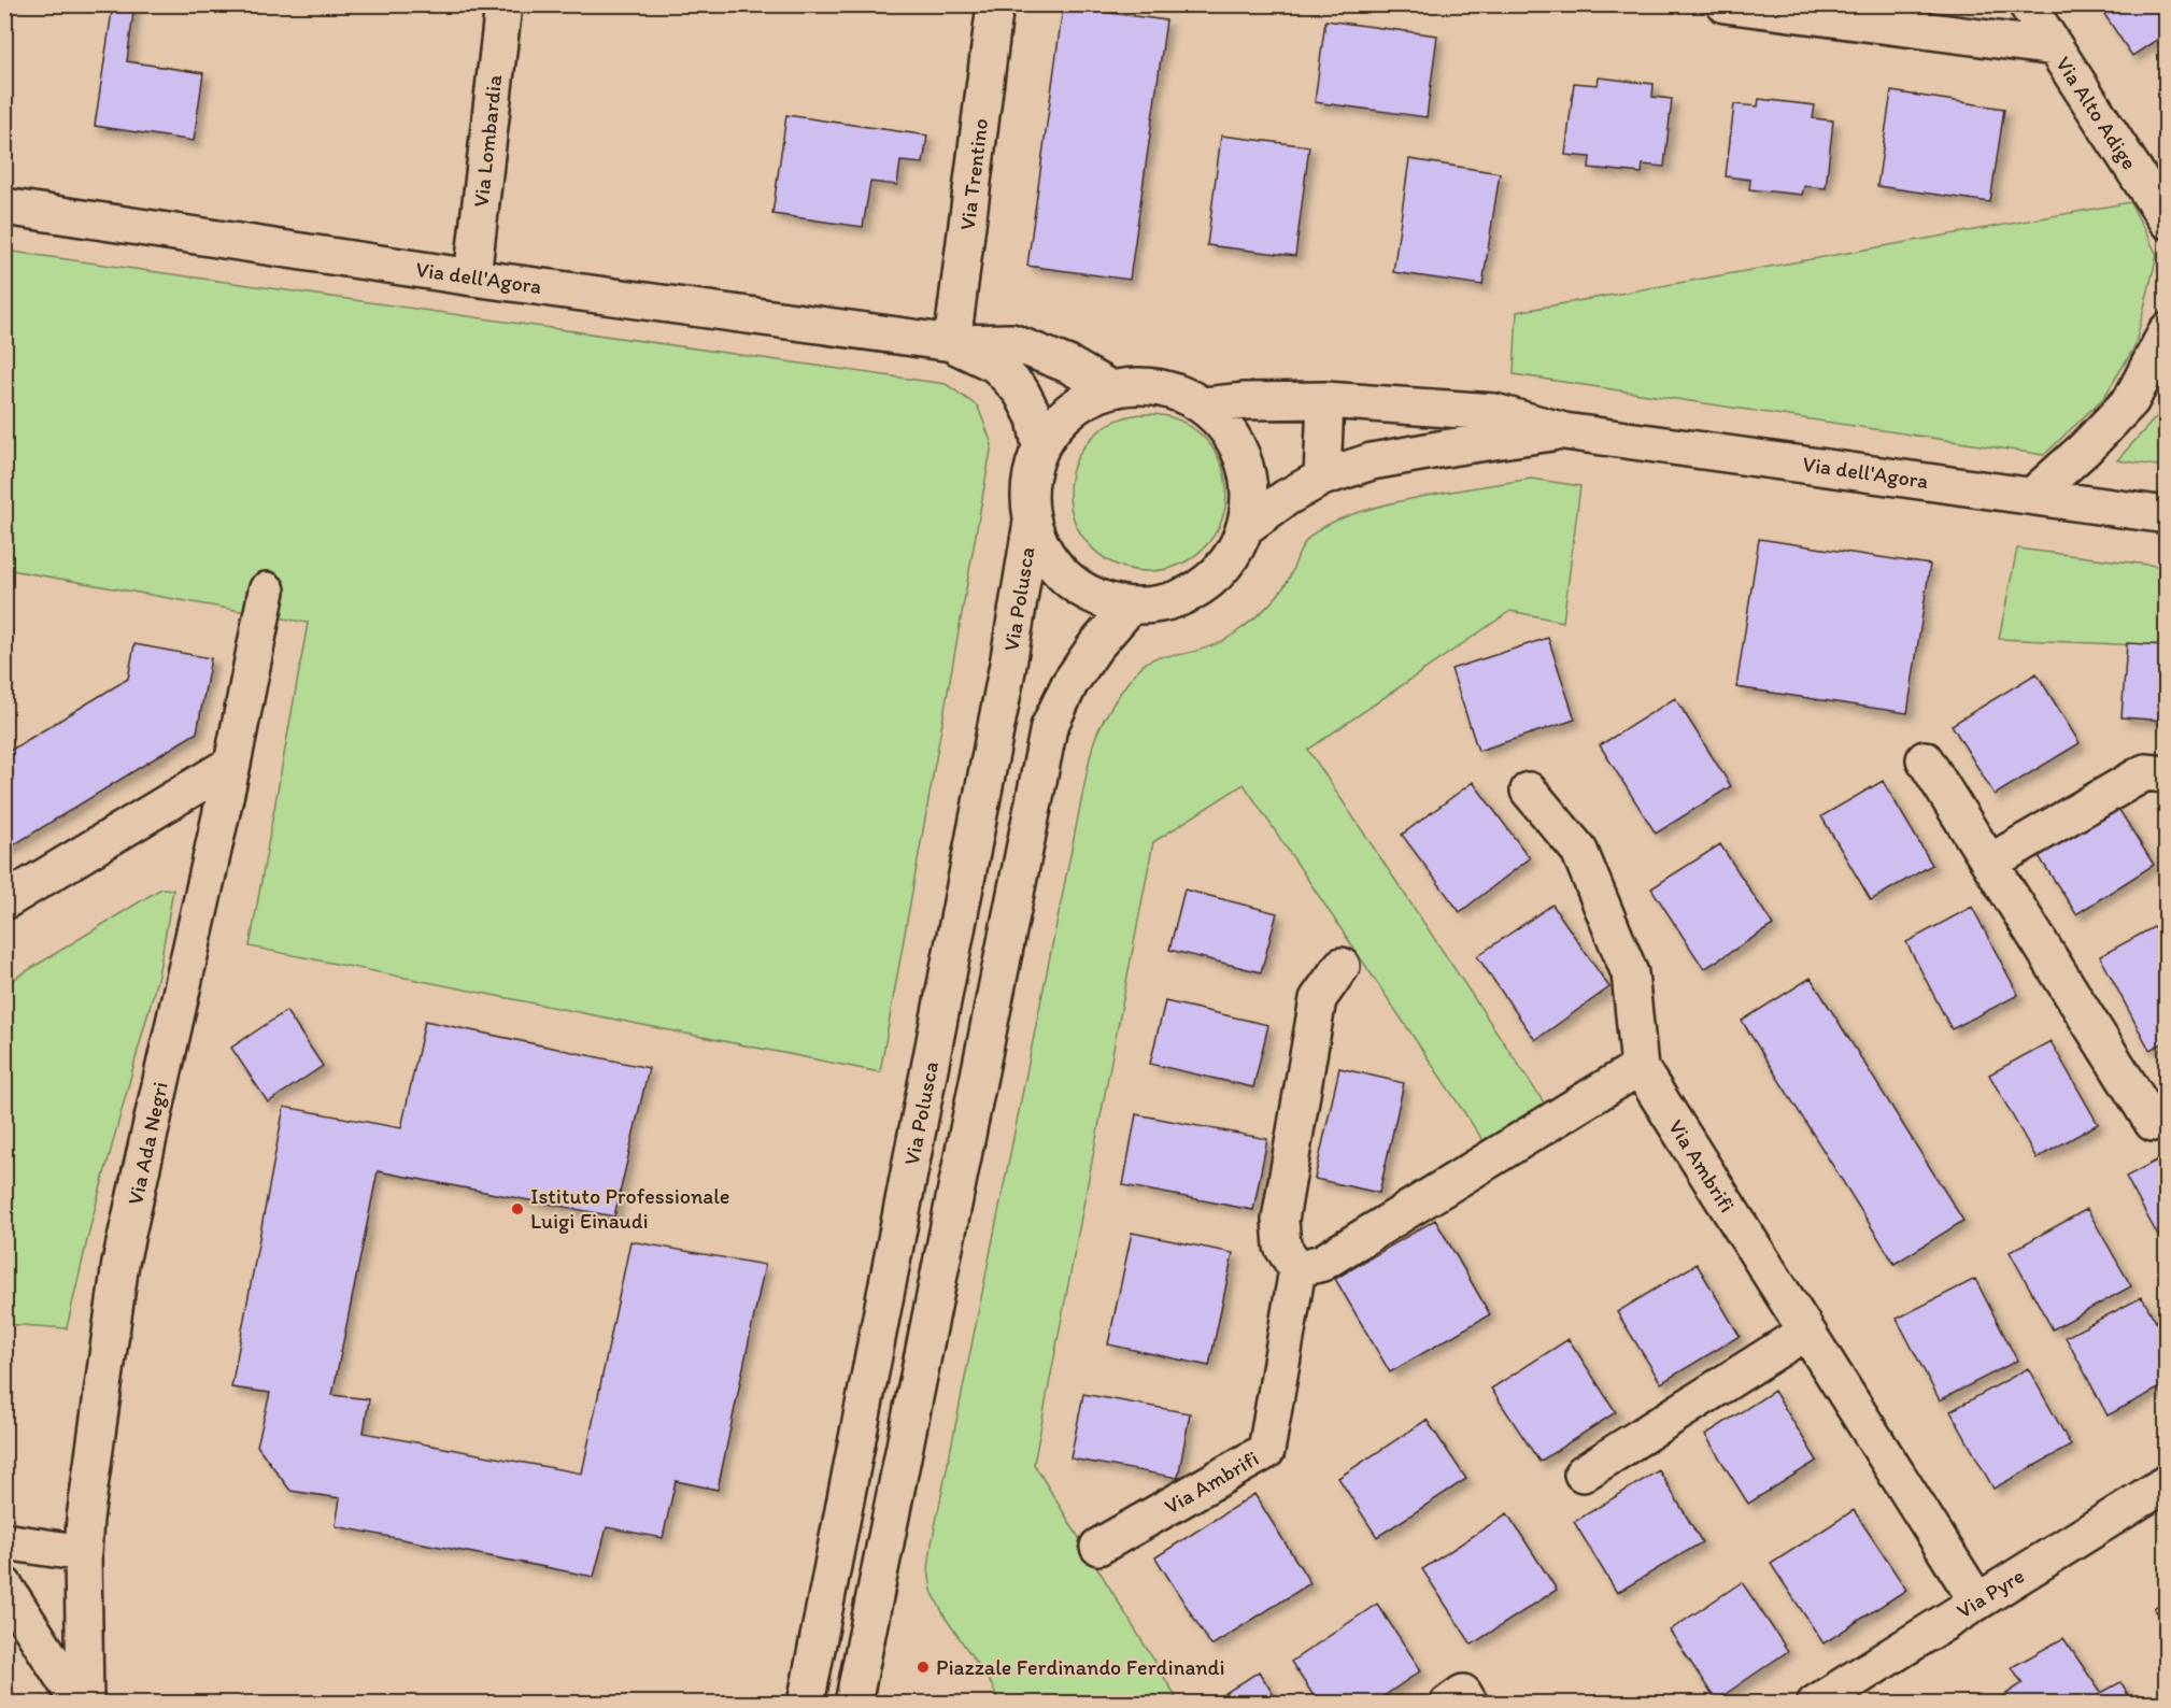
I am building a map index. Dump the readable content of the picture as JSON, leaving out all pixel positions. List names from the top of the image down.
{
  "streets": {
    "street": [
      "Via Alto Adige",
      "Via Lombardia",
      "Via Trentino",
      "Via dell'Agora",
      "Via Polusca",
      "Via Ada Negri",
      "Via Ambrifi",
      "Via Pyre"
    ]
  },
  "crossings": [
    ["Via Lombardia", "Via dell'Agora"],
    ["Via Trentino", "Via dell'Agora"],
    ["Via dell'Agora", "Via Polusca"],
    ["Via Ambrifi", "Via Pyre"]
  ],
  "places": ["Istituto Professionale Luigi Einaudi", "Piazzale Ferdinando Ferdinandi"]
}
